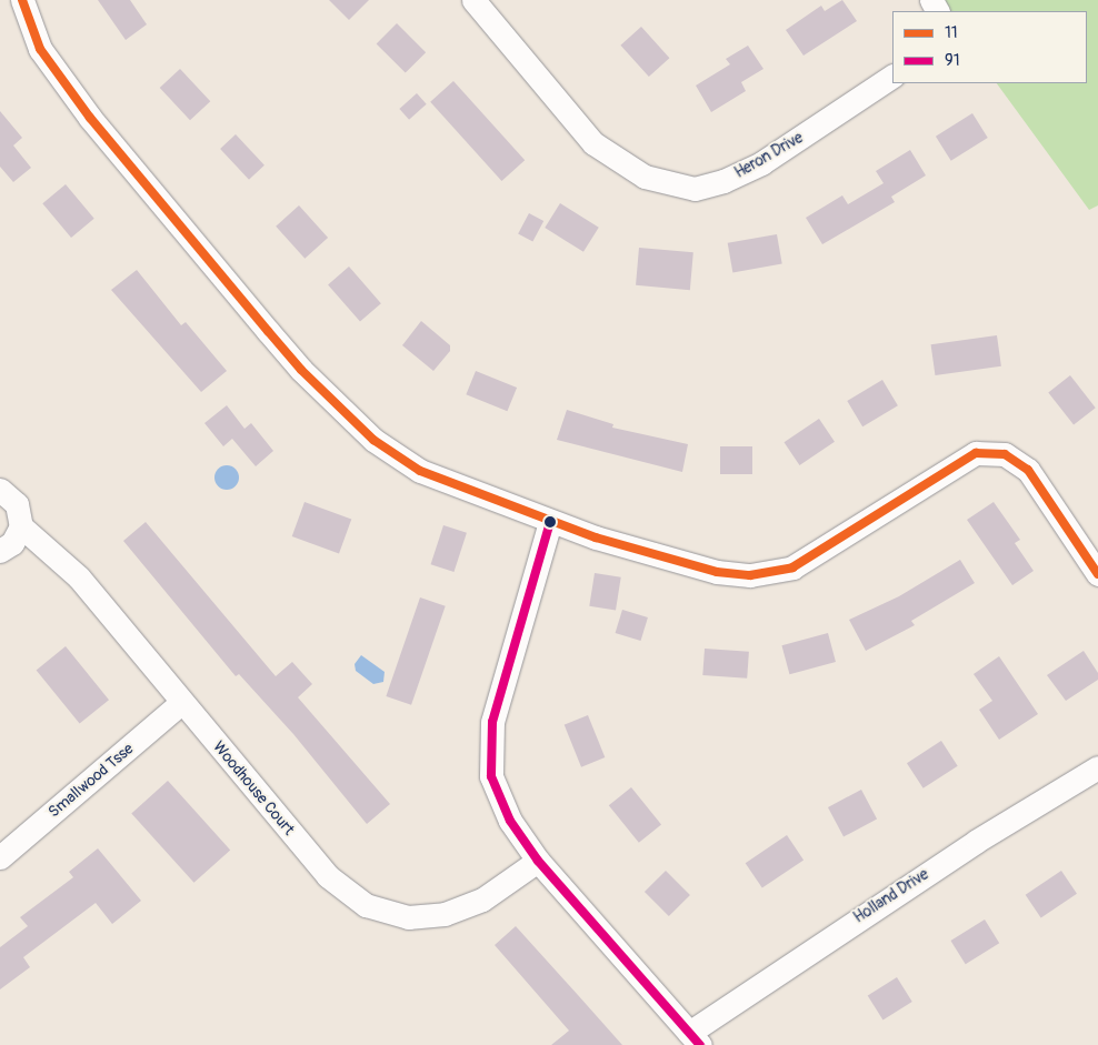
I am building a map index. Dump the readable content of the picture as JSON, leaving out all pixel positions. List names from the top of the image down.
{
  "streets": {
    "street": [
      "Heron Drive",
      "Smallwood Tsse",
      "Woodhouse Court",
      "Holland Drive"
    ]
  },
  "crossings": [
    ["Smallwood Tsse", "Woodhouse Court"]
  ],
  "lines": ["transit line 11", "transit line 91"],
  "legend": ["11", "91"]
}
